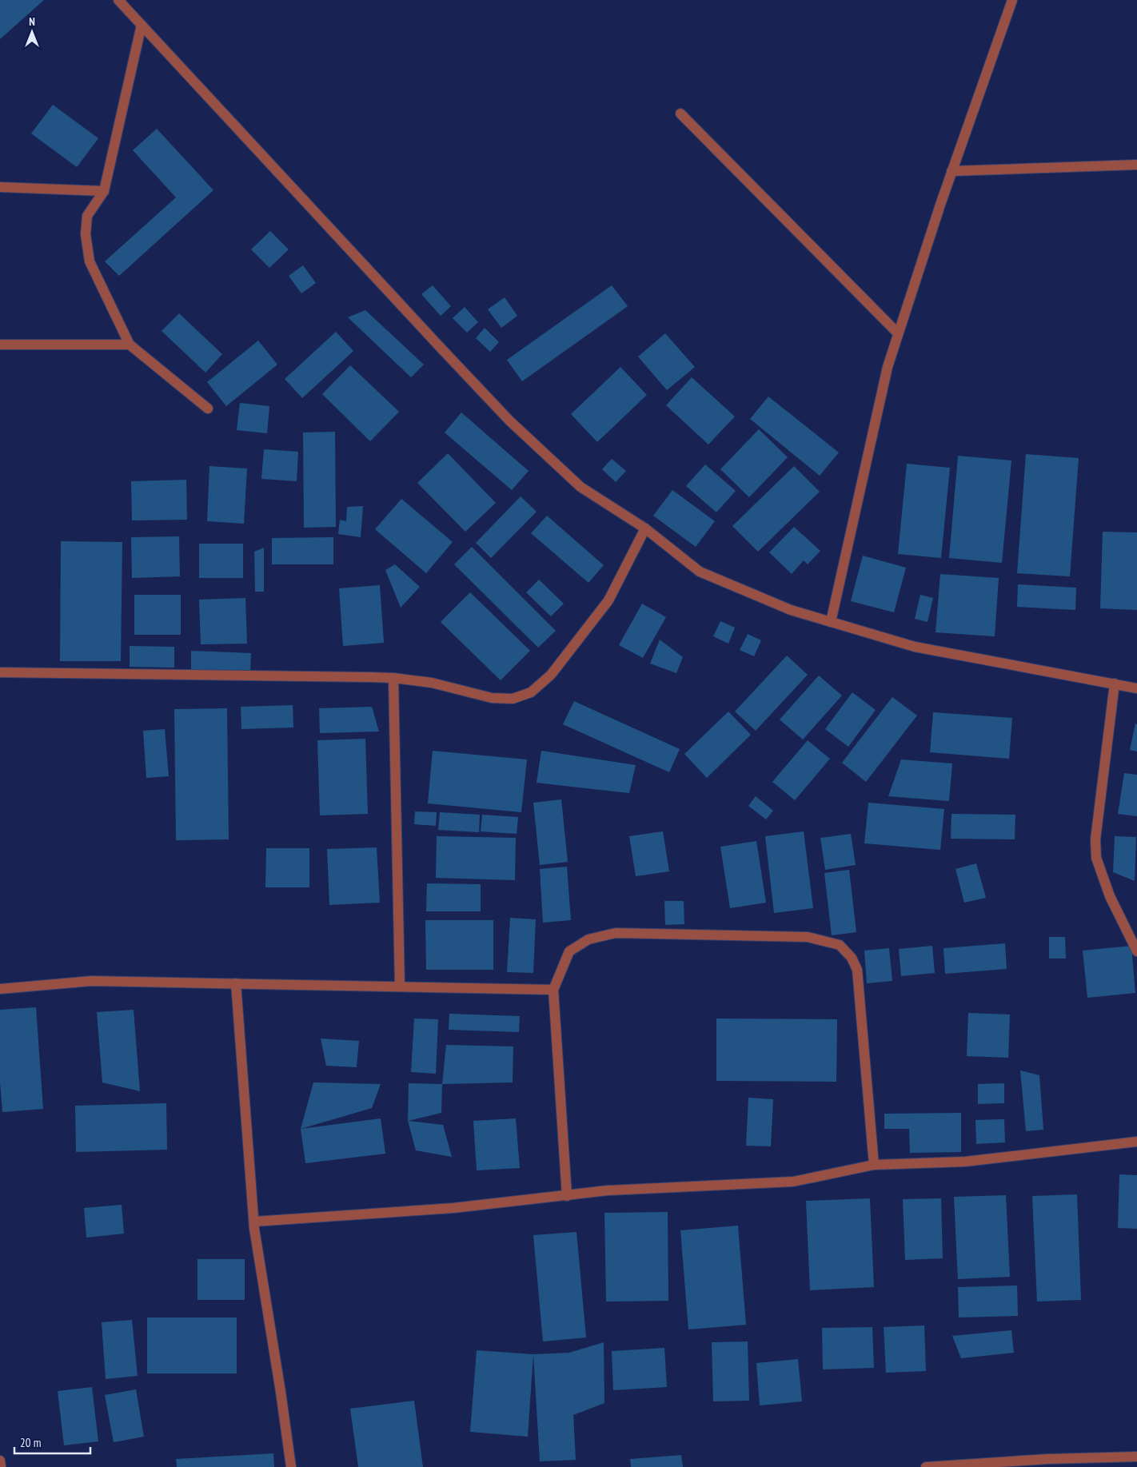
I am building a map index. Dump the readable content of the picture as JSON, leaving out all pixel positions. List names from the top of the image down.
{
  "scale_bar": "20 m",
  "north": "top"
}
